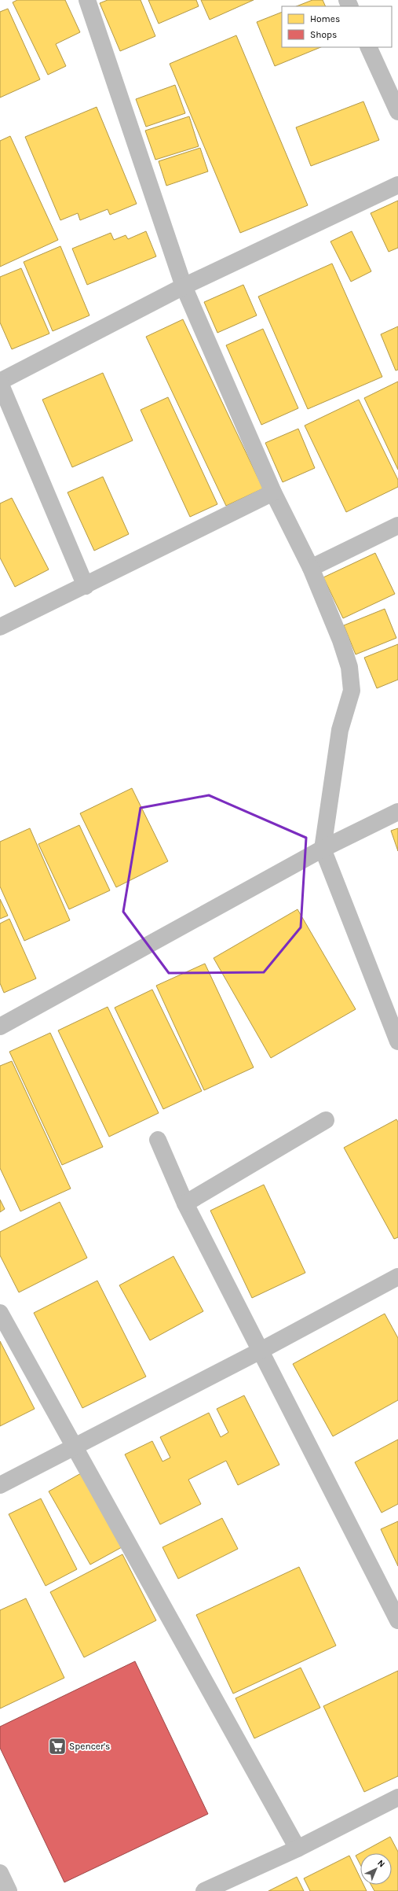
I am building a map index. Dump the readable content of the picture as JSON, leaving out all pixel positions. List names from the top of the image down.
{
  "places": {
    "supermarket": ["Spencer's"]
  },
  "legend": ["Homes", "Shops"],
  "north": "top right"
}
